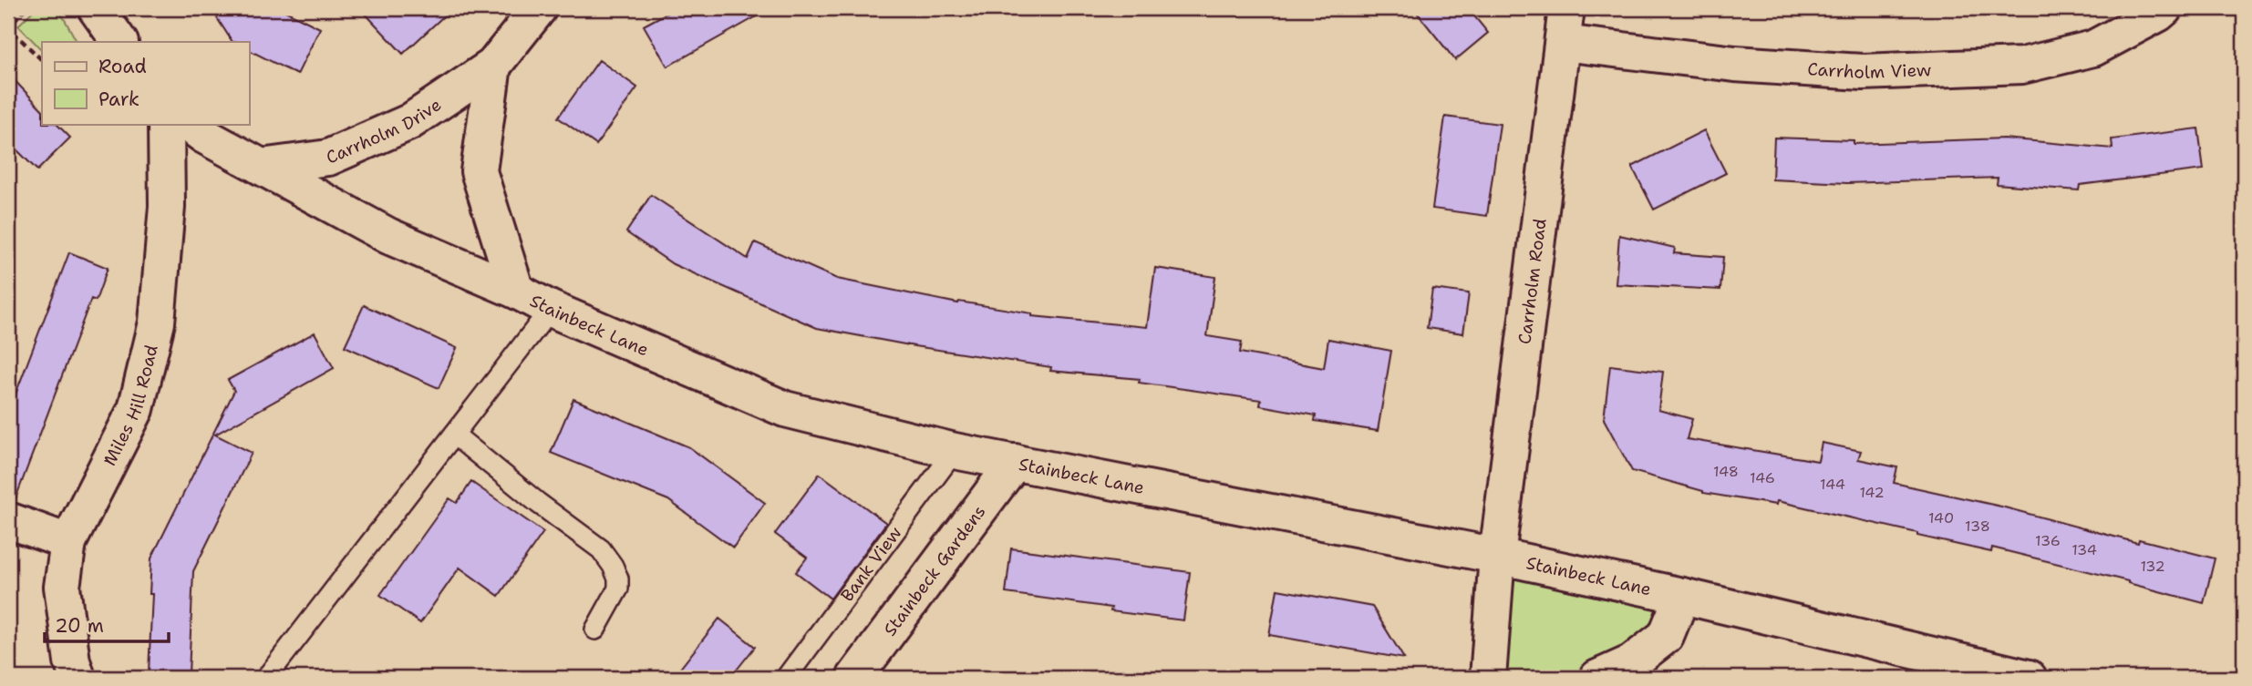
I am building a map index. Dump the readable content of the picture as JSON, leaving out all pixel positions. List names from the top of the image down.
{
  "streets": {
    "street": [
      "Carrholm View",
      "Carrholm Drive",
      "Carrholm Road",
      "Stainbeck Lane",
      "Miles Hill Road",
      "Stainbeck Gardens"
    ],
    "lane": ["Bank View"]
  },
  "crossings": [
    ["Carrholm View", "Carrholm Road"],
    ["Carrholm Drive", "Stainbeck Lane"],
    ["Carrholm Road", "Stainbeck Lane"],
    ["Stainbeck Lane", "Bank View"],
    ["Stainbeck Lane", "Stainbeck Gardens"]
  ],
  "house_numbers": [
    "148",
    "146",
    "144",
    "142",
    "140",
    "138",
    "136",
    "134",
    "132"
  ],
  "legend": ["Road", "Park"],
  "scale_bar": "20 m"
}
